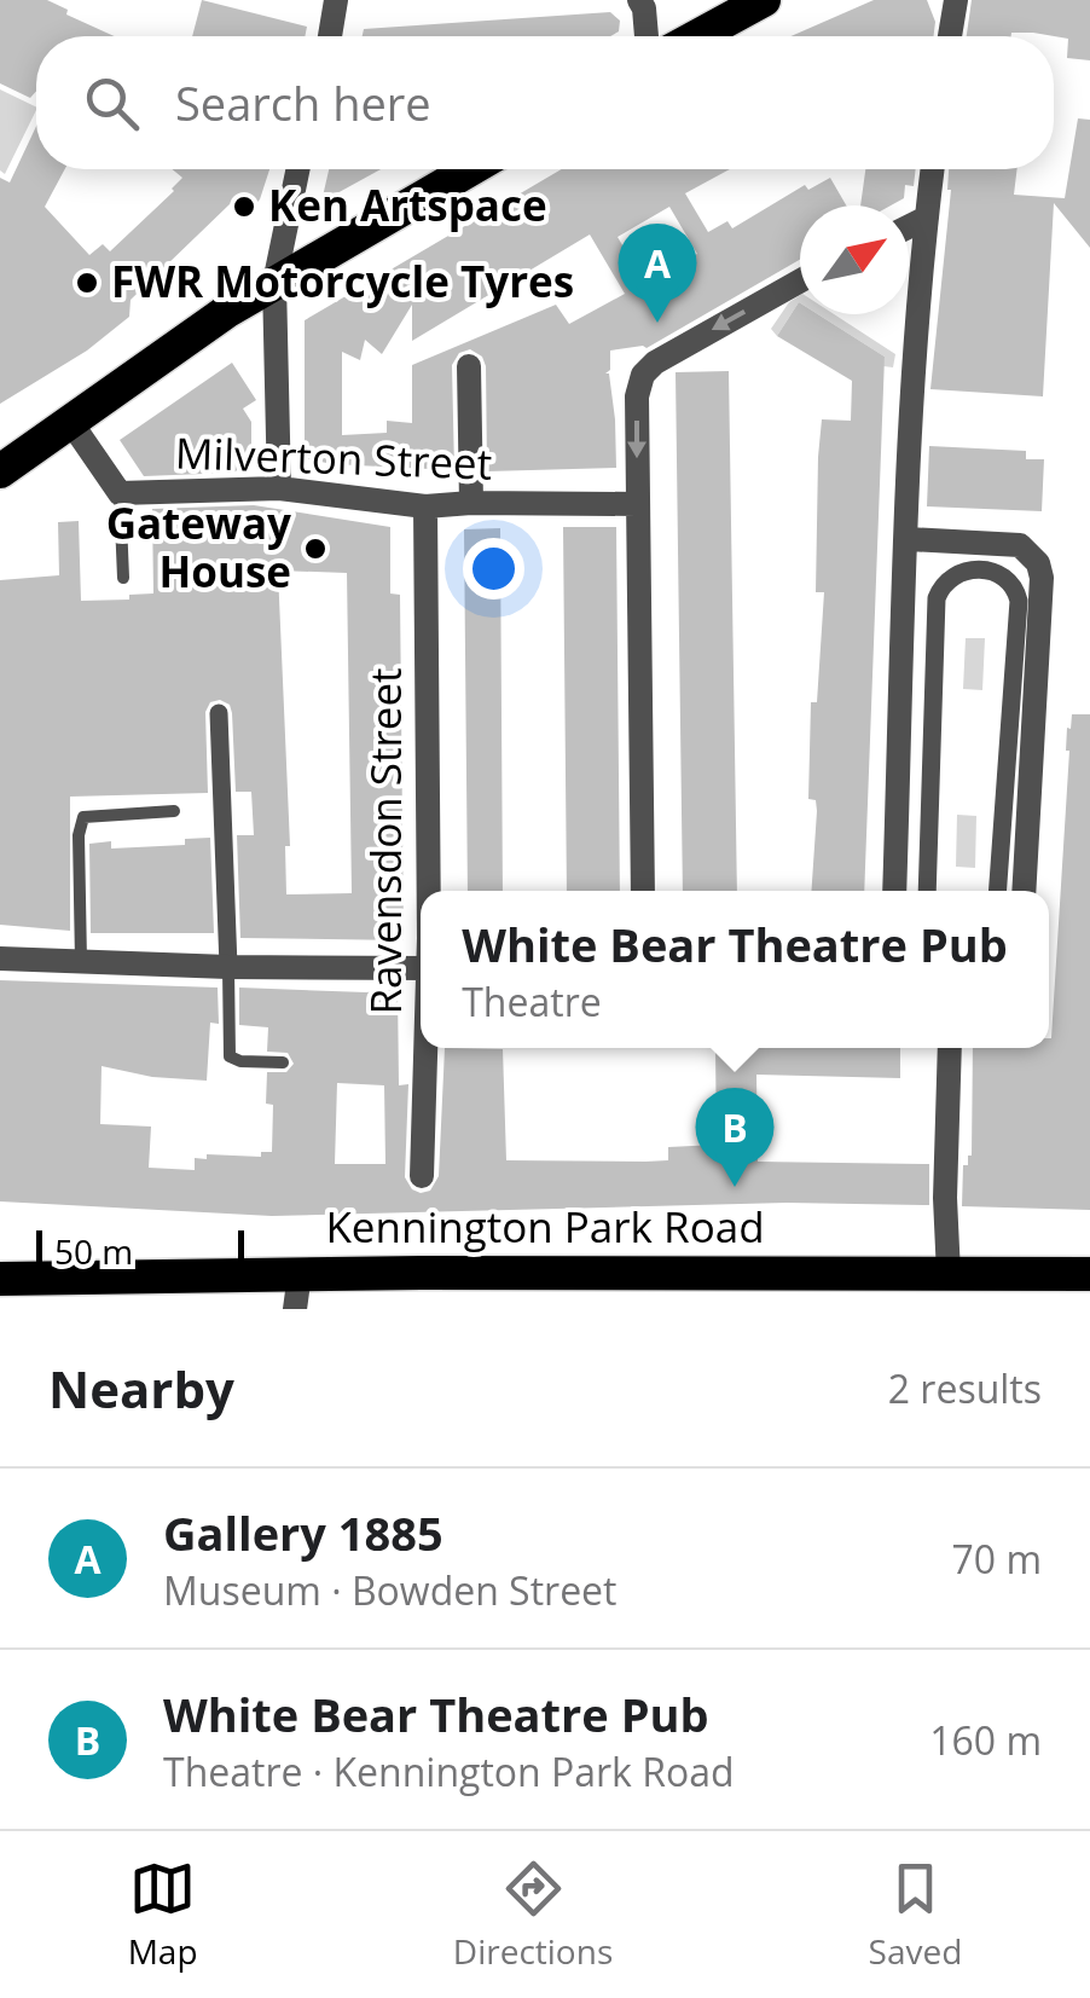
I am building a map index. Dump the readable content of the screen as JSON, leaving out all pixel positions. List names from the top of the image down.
{
  "streets": {
    "highway": ["Kennington Park Road"],
    "street": ["Milverton Street", "Ravensdon Street"]
  },
  "crossings": [
    ["Milverton Street", "Ravensdon Street"]
  ],
  "places": ["Ken Artspace", "FWR Motorcycle Tyres", "Gateway House"],
  "scale_bar": "50 m",
  "north": "top right",
  "page": {
    "search": "Search here",
    "pins": ["A", "B"],
    "popup": ["White Bear Theatre Pub", "Theatre"],
    "scale": "50 m",
    "heading": ["Nearby", "2 results"],
    "list": [
      {
        "mark": "A",
        "name": "Gallery 1885",
        "note": "Museum · Bowden Street",
        "value": "70 m"
      },
      {
        "mark": "B",
        "name": "White Bear Theatre Pub",
        "note": "Theatre · Kennington Park Road",
        "value": "160 m"
      }
    ],
    "nav": ["Map", "Directions", "Saved"]
  }
}
